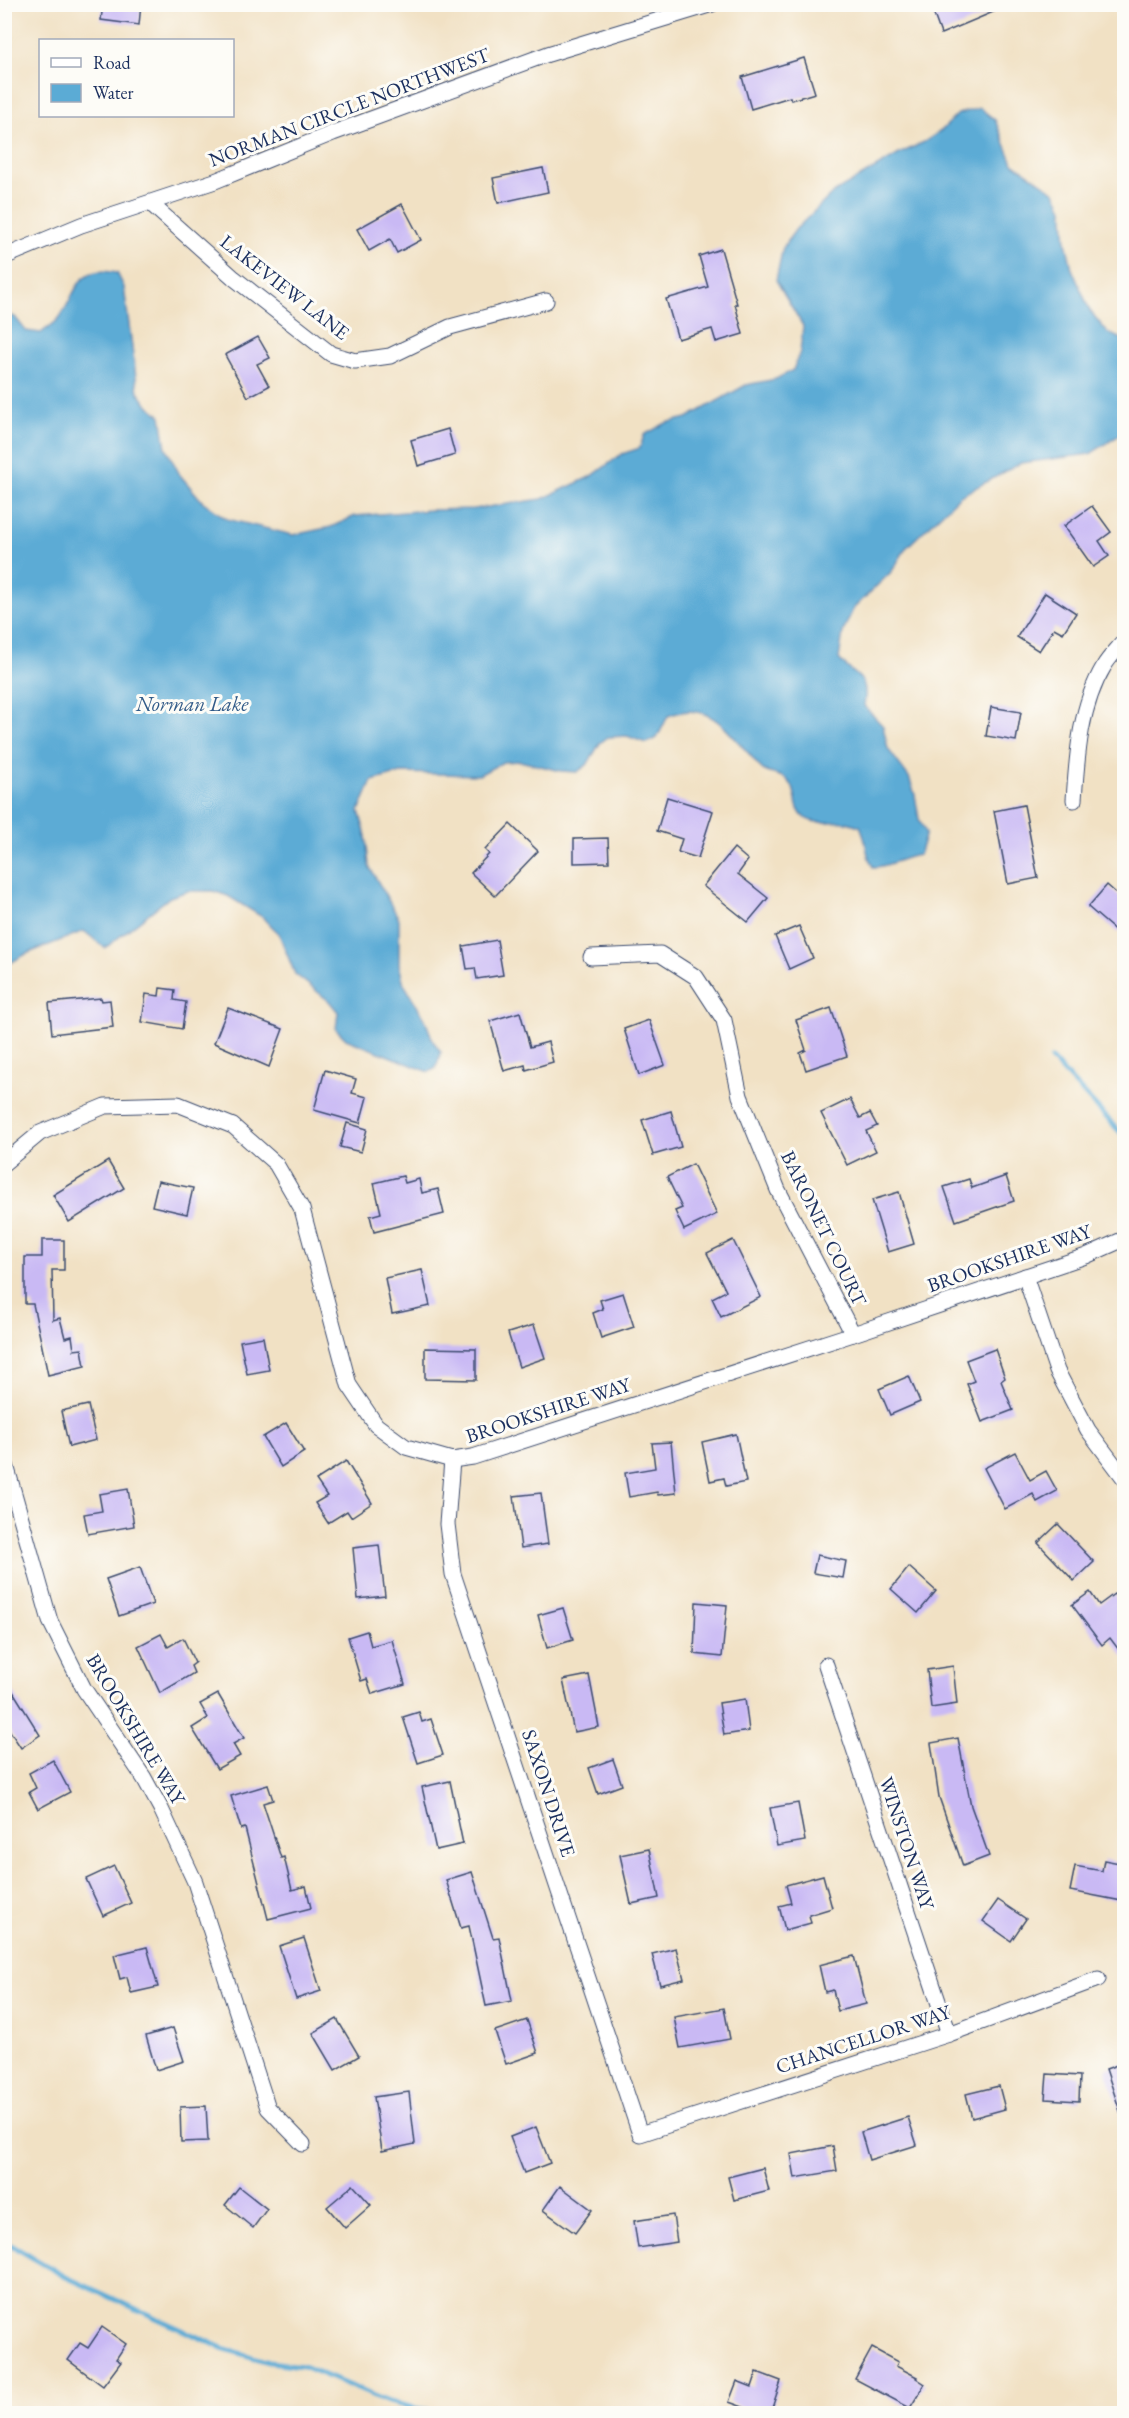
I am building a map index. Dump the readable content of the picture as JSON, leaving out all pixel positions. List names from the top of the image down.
{
  "streets": {
    "street": [
      "NORMAN CIRCLE NORTHWEST",
      "LAKEVIEW LANE",
      "BARONET COURT",
      "BROOKSHIRE WAY",
      "SAXON DRIVE",
      "WINSTON WAY",
      "CHANCELLOR WAY"
    ]
  },
  "crossings": [
    ["NORMAN CIRCLE NORTHWEST", "LAKEVIEW LANE"],
    ["BARONET COURT", "BROOKSHIRE WAY"],
    ["BROOKSHIRE WAY", "SAXON DRIVE"],
    ["SAXON DRIVE", "CHANCELLOR WAY"],
    ["WINSTON WAY", "CHANCELLOR WAY"]
  ],
  "water": ["Norman Lake"],
  "legend": ["Road", "Water"]
}
